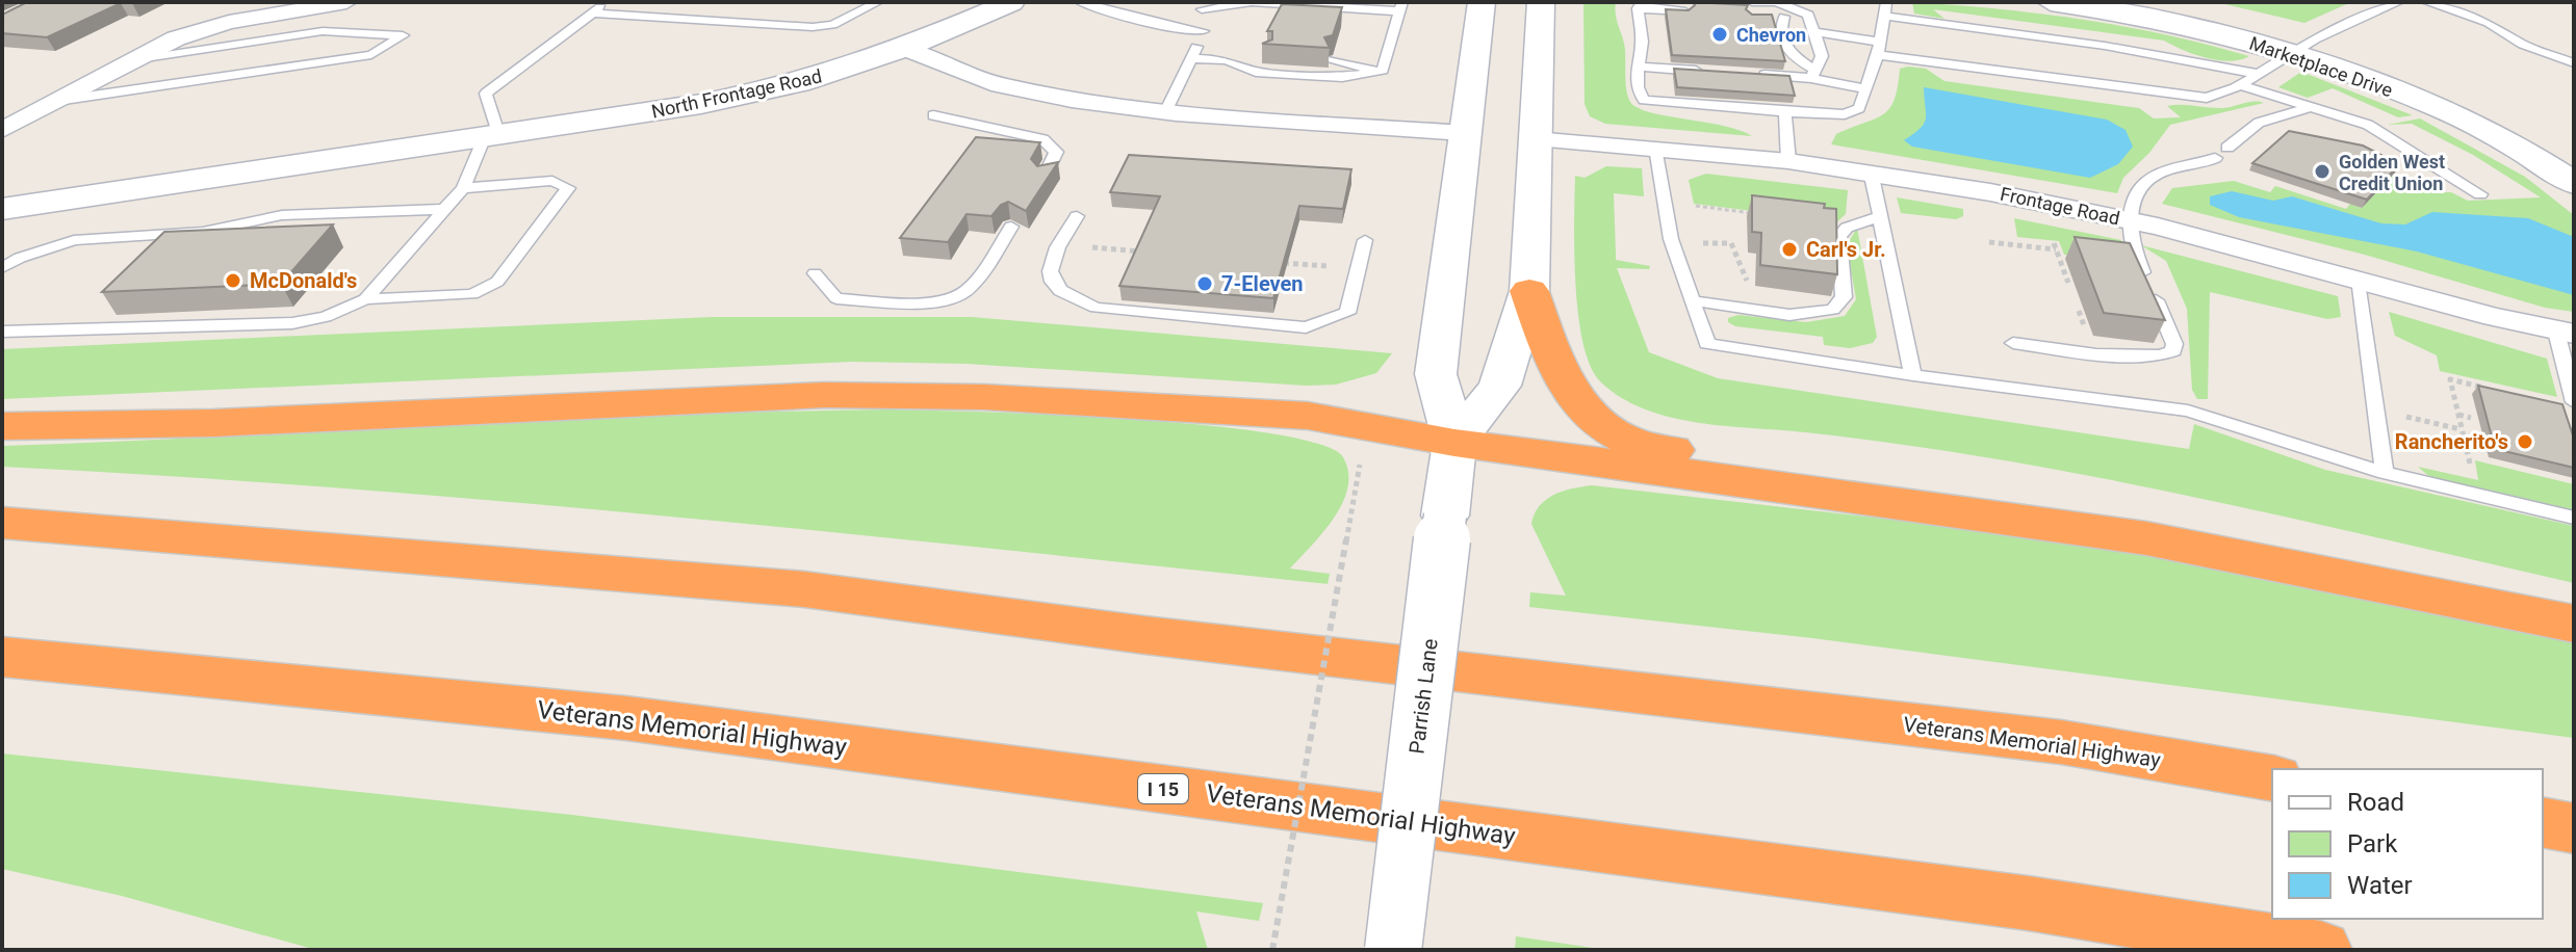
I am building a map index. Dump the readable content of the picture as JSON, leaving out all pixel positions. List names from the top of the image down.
{
  "streets": {
    "highway": ["Veterans Memorial Highway", "I 15"],
    "main road": ["Marketplace Drive", "North Frontage Road", "Parrish Lane"],
    "street": ["Frontage Road"]
  },
  "places": [
    "Chevron",
    "Golden West Credit Union",
    "Carl's Jr.",
    "McDonald's",
    "7-Eleven",
    "Rancherito's"
  ],
  "legend": ["Road", "Park", "Water"]
}
